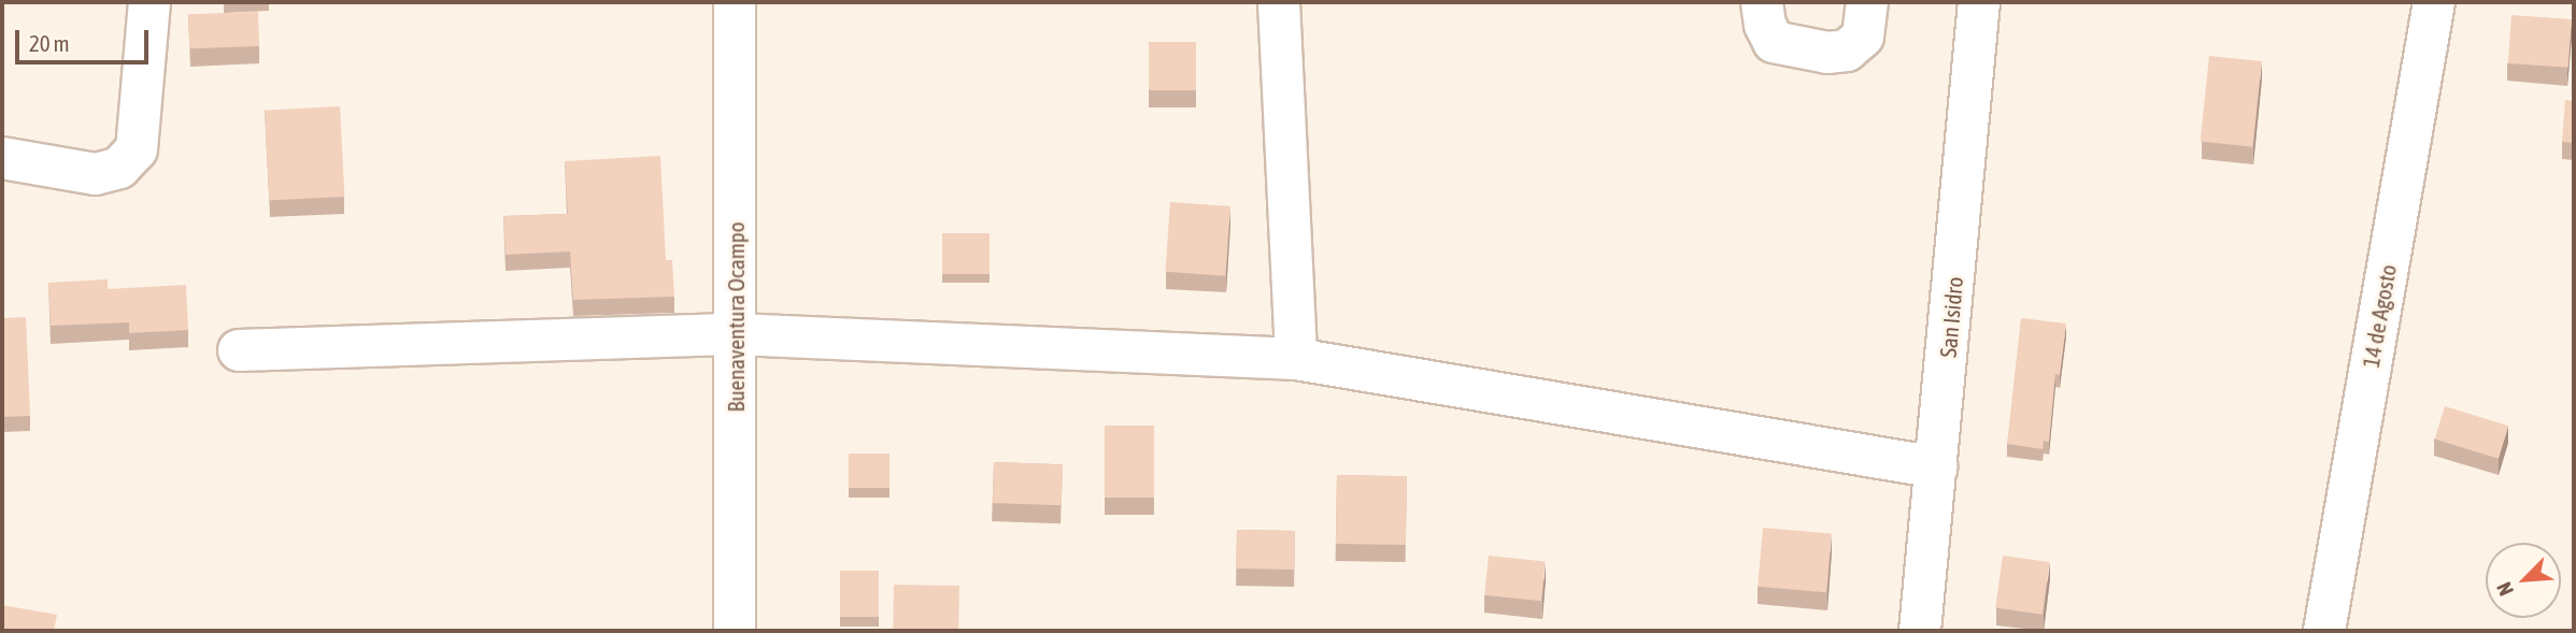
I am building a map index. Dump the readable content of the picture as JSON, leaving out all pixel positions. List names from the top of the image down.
{
  "streets": {
    "street": ["14 de Agosto", "Buenaventura Ocampo", "San Isidro"]
  },
  "scale_bar": "20 m",
  "north": "bottom left"
}
